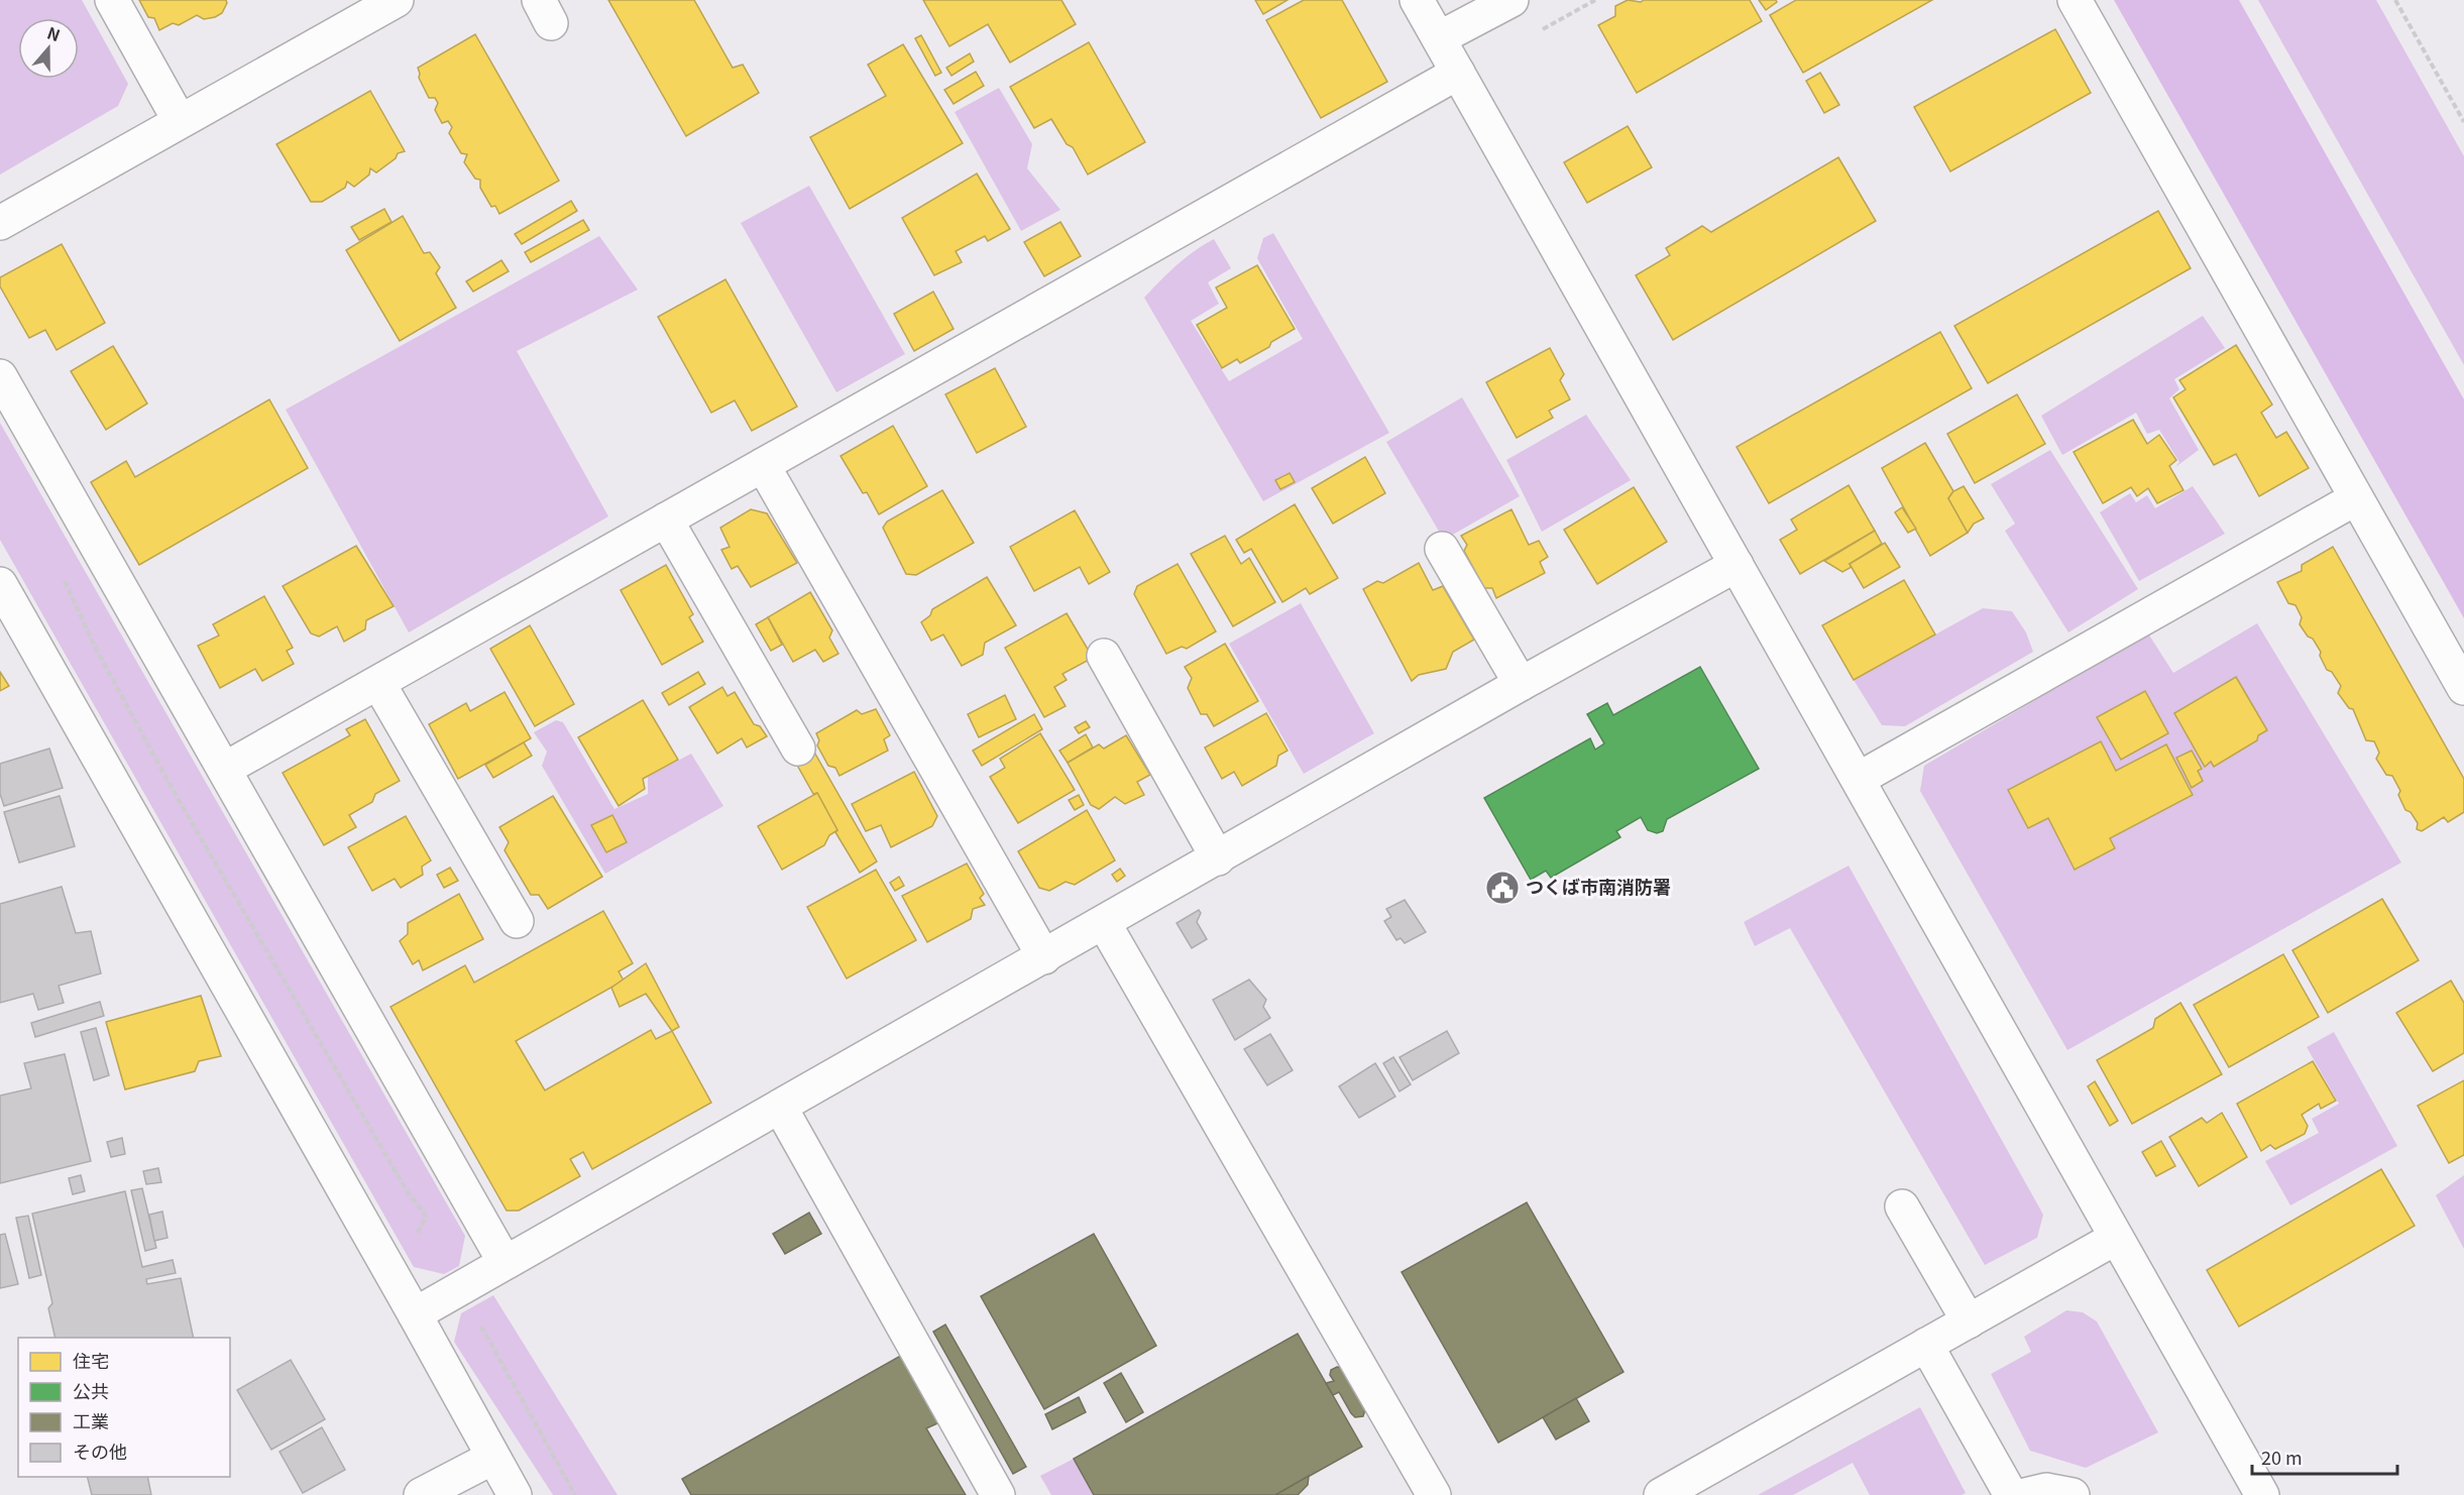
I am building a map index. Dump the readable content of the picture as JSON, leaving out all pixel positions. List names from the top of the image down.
{
  "places": {
    "public building": ["つくば市南消防署"]
  },
  "legend": [
    "住宅",
    "公共",
    "工業",
    "その他"
  ],
  "scale_bar": "20 m",
  "north": "top"
}
